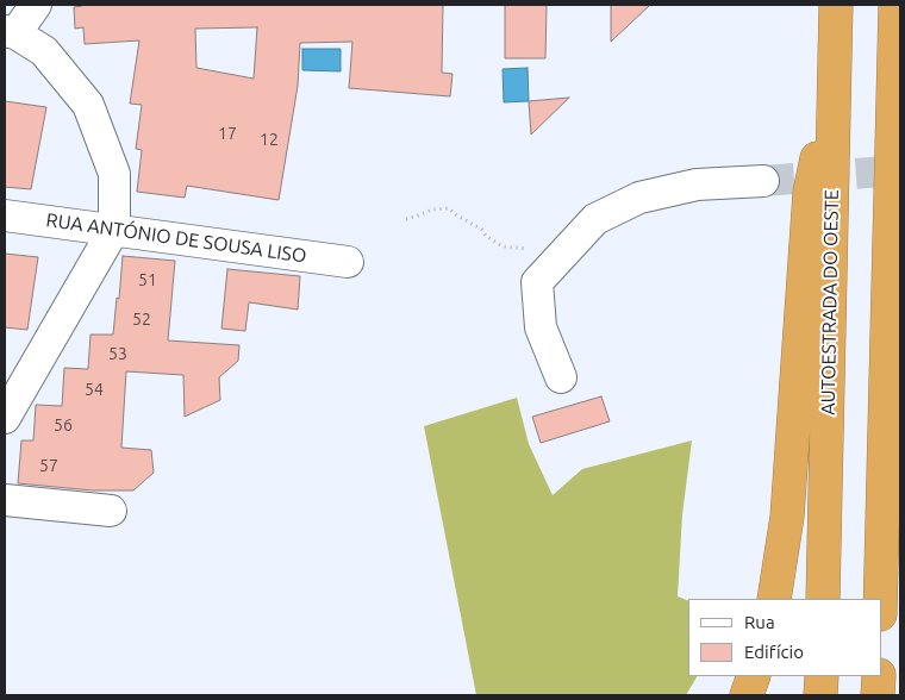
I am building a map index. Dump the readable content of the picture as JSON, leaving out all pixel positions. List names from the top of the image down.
{
  "streets": {
    "highway": ["AUTOESTRADA DO OESTE"],
    "street": ["RUA ANTÓNIO DE SOUSA LISO"]
  },
  "house_numbers": [
    "17",
    "12",
    "51",
    "52",
    "53",
    "54",
    "56",
    "57"
  ],
  "legend": ["Rua", "Edifício"]
}
